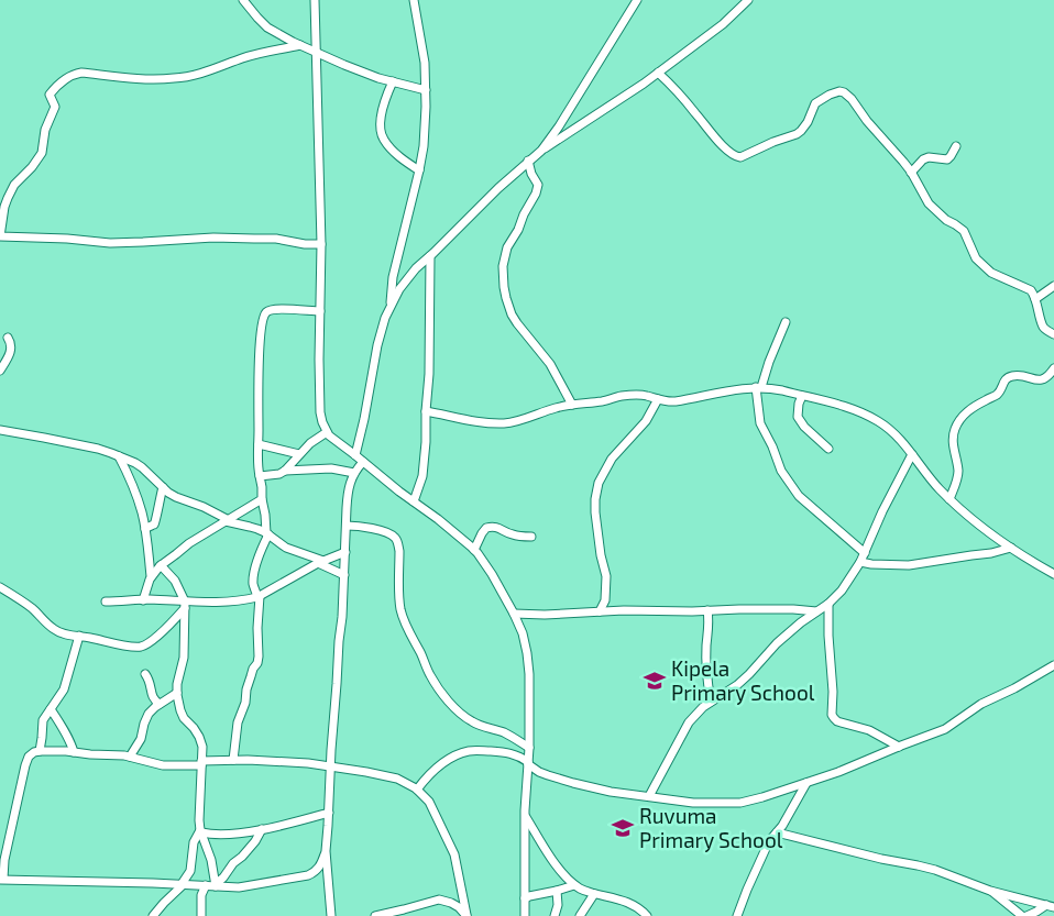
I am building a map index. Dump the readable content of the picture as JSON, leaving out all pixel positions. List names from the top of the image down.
{
  "places": {
    "school or university": ["Kipela Primary School", "Ruvuma Primary School"]
  }
}
